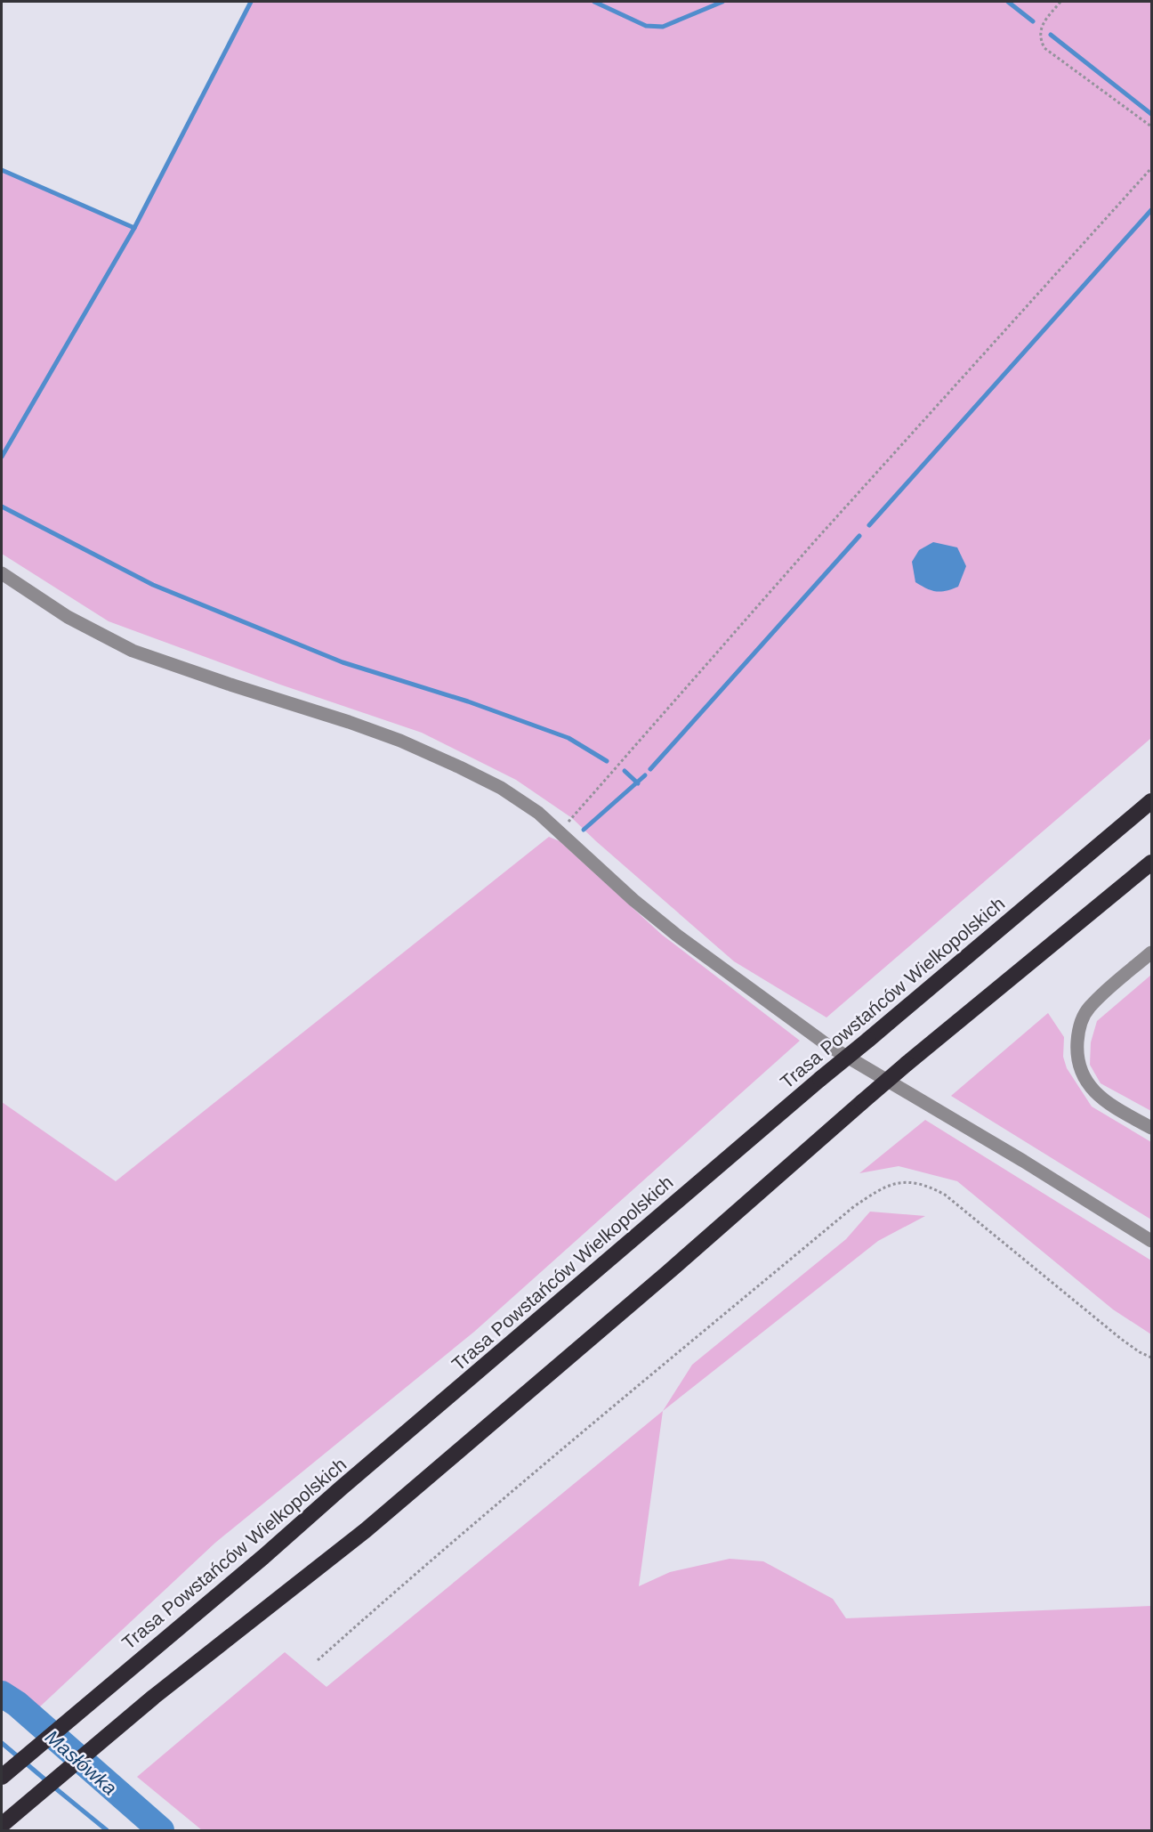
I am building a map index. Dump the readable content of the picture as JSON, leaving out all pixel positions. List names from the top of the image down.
{
  "streets": {
    "highway": ["Trasa Powstańców Wielkopolskich"]
  },
  "water": ["Masłówka"]
}
